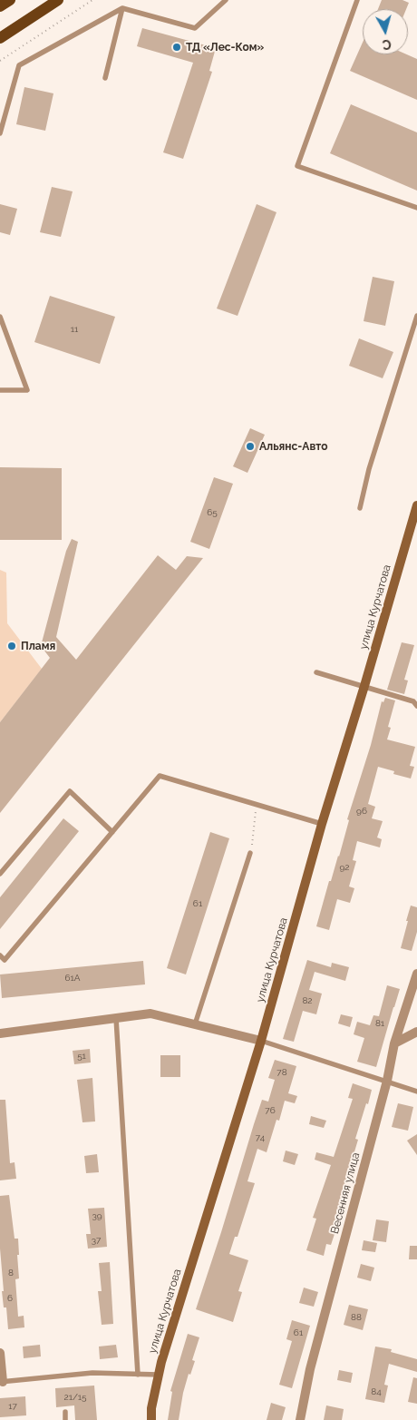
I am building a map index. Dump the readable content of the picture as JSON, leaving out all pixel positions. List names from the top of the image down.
{
  "streets": {
    "street": ["улица Курчатова", "Весенняя улица"]
  },
  "places": ["ТД «Лес-Ком»", "Альянс-Авто", "Пламя"],
  "house_numbers": [
    "11",
    "65",
    "96",
    "92",
    "61",
    "61А",
    "82",
    "81",
    "51",
    "78",
    "76",
    "74",
    "39",
    "37",
    "8",
    "6",
    "88",
    "61",
    "84",
    "21/15",
    "17"
  ],
  "north": "bottom"
}
